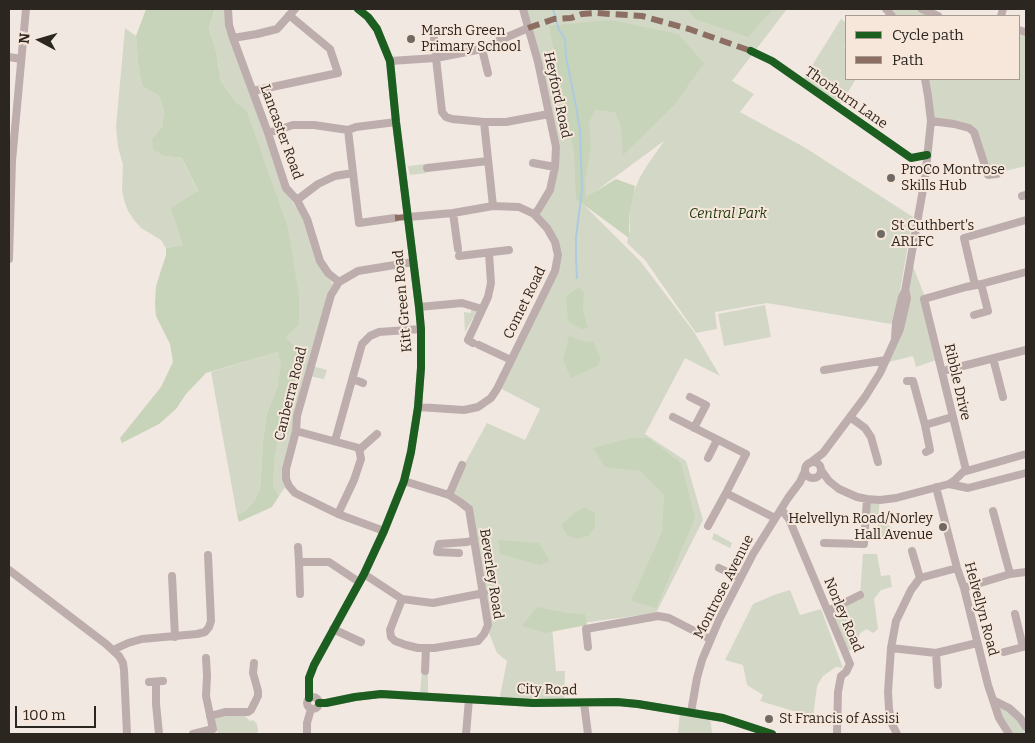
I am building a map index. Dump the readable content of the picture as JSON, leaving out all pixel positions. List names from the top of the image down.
{
  "streets": {
    "street": [
      "Heyford Road",
      "Lancaster Road",
      "Kitt Green Road",
      "Comet Road",
      "Ribble Drive",
      "Canberra Road",
      "Beverley Road",
      "Montrose Avenue",
      "Helvellyn Road",
      "Norley Road",
      "City Road"
    ],
    "cycle path": ["Thorburn Lane"]
  },
  "crossings": [
    ["Heyford Road", "Comet Road"],
    ["Lancaster Road", "Canberra Road"],
    ["Kitt Green Road", "Comet Road"],
    ["Kitt Green Road", "Canberra Road"],
    ["Kitt Green Road", "Beverley Road"],
    ["Kitt Green Road", "City Road"],
    ["Montrose Avenue", "Norley Road"],
    ["Montrose Avenue", "City Road"]
  ],
  "parks": ["Central Park"],
  "places": [
    "Marsh Green Primary School",
    "ProCo Montrose Skills Hub",
    "St Cuthbert's ARLFC",
    "Helvellyn Road/Norley Hall Avenue",
    "St Francis of Assisi"
  ],
  "legend": ["Cycle path", "Path"],
  "scale_bar": "100 m",
  "north": "left"
}
